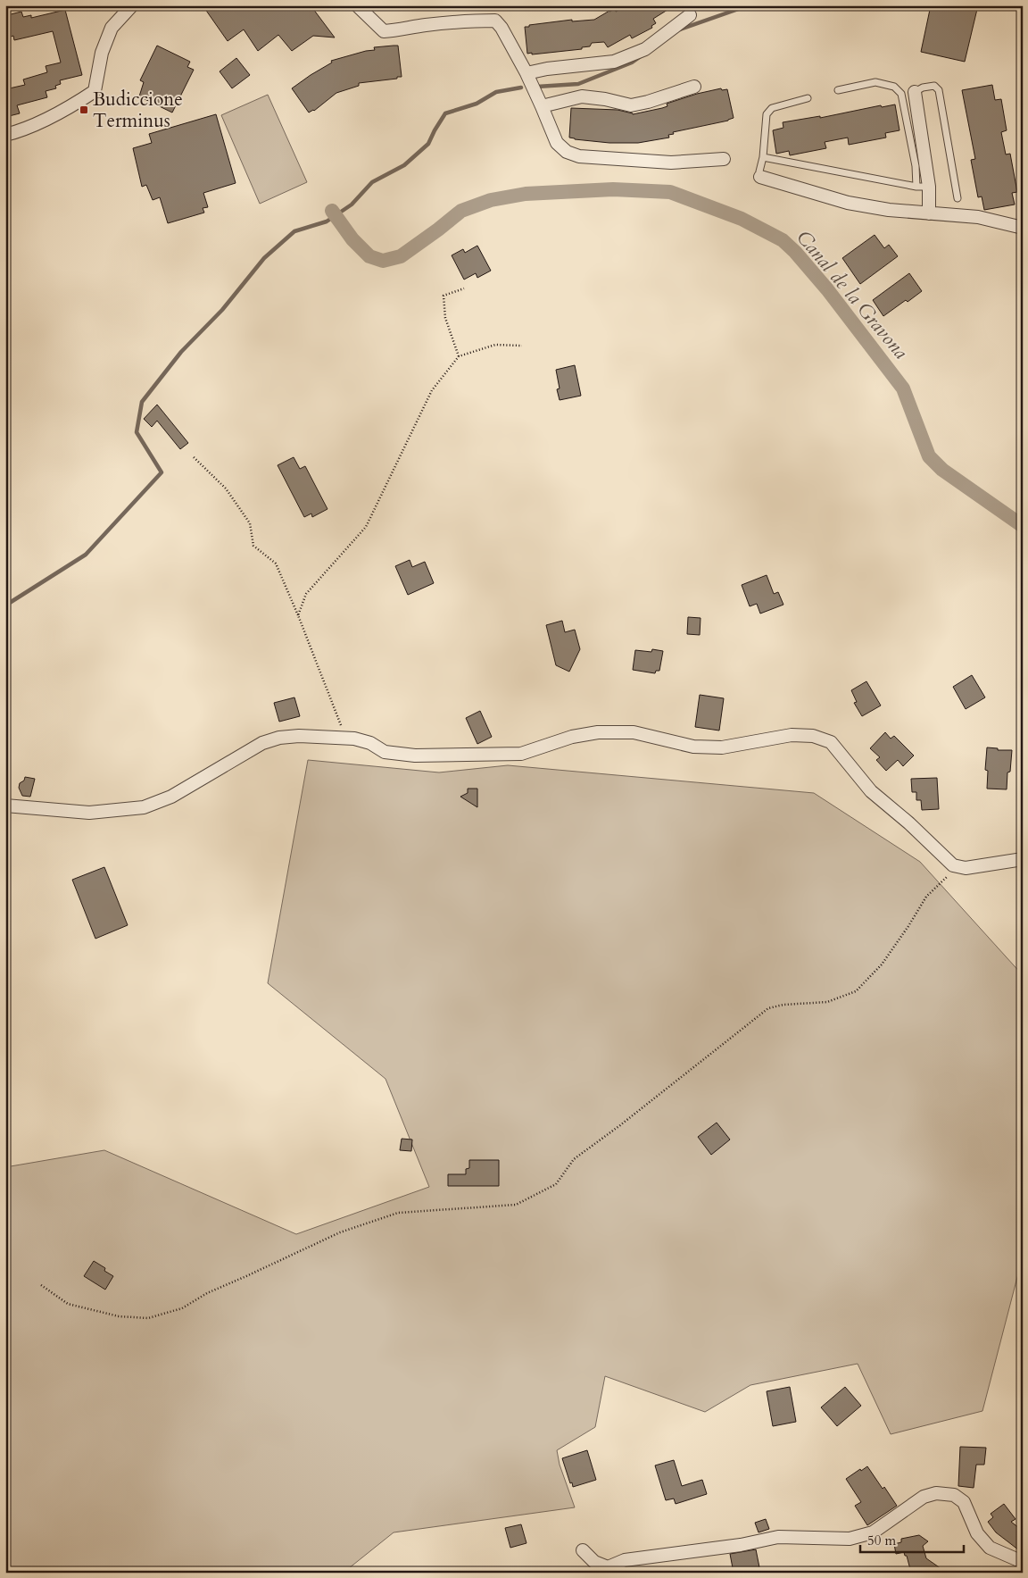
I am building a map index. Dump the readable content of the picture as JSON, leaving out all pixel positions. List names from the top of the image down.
{
  "water": ["Canal de la Gravona"],
  "places": {
    "transit": ["Budiccione Terminus"]
  },
  "scale_bar": "50 m"
}
